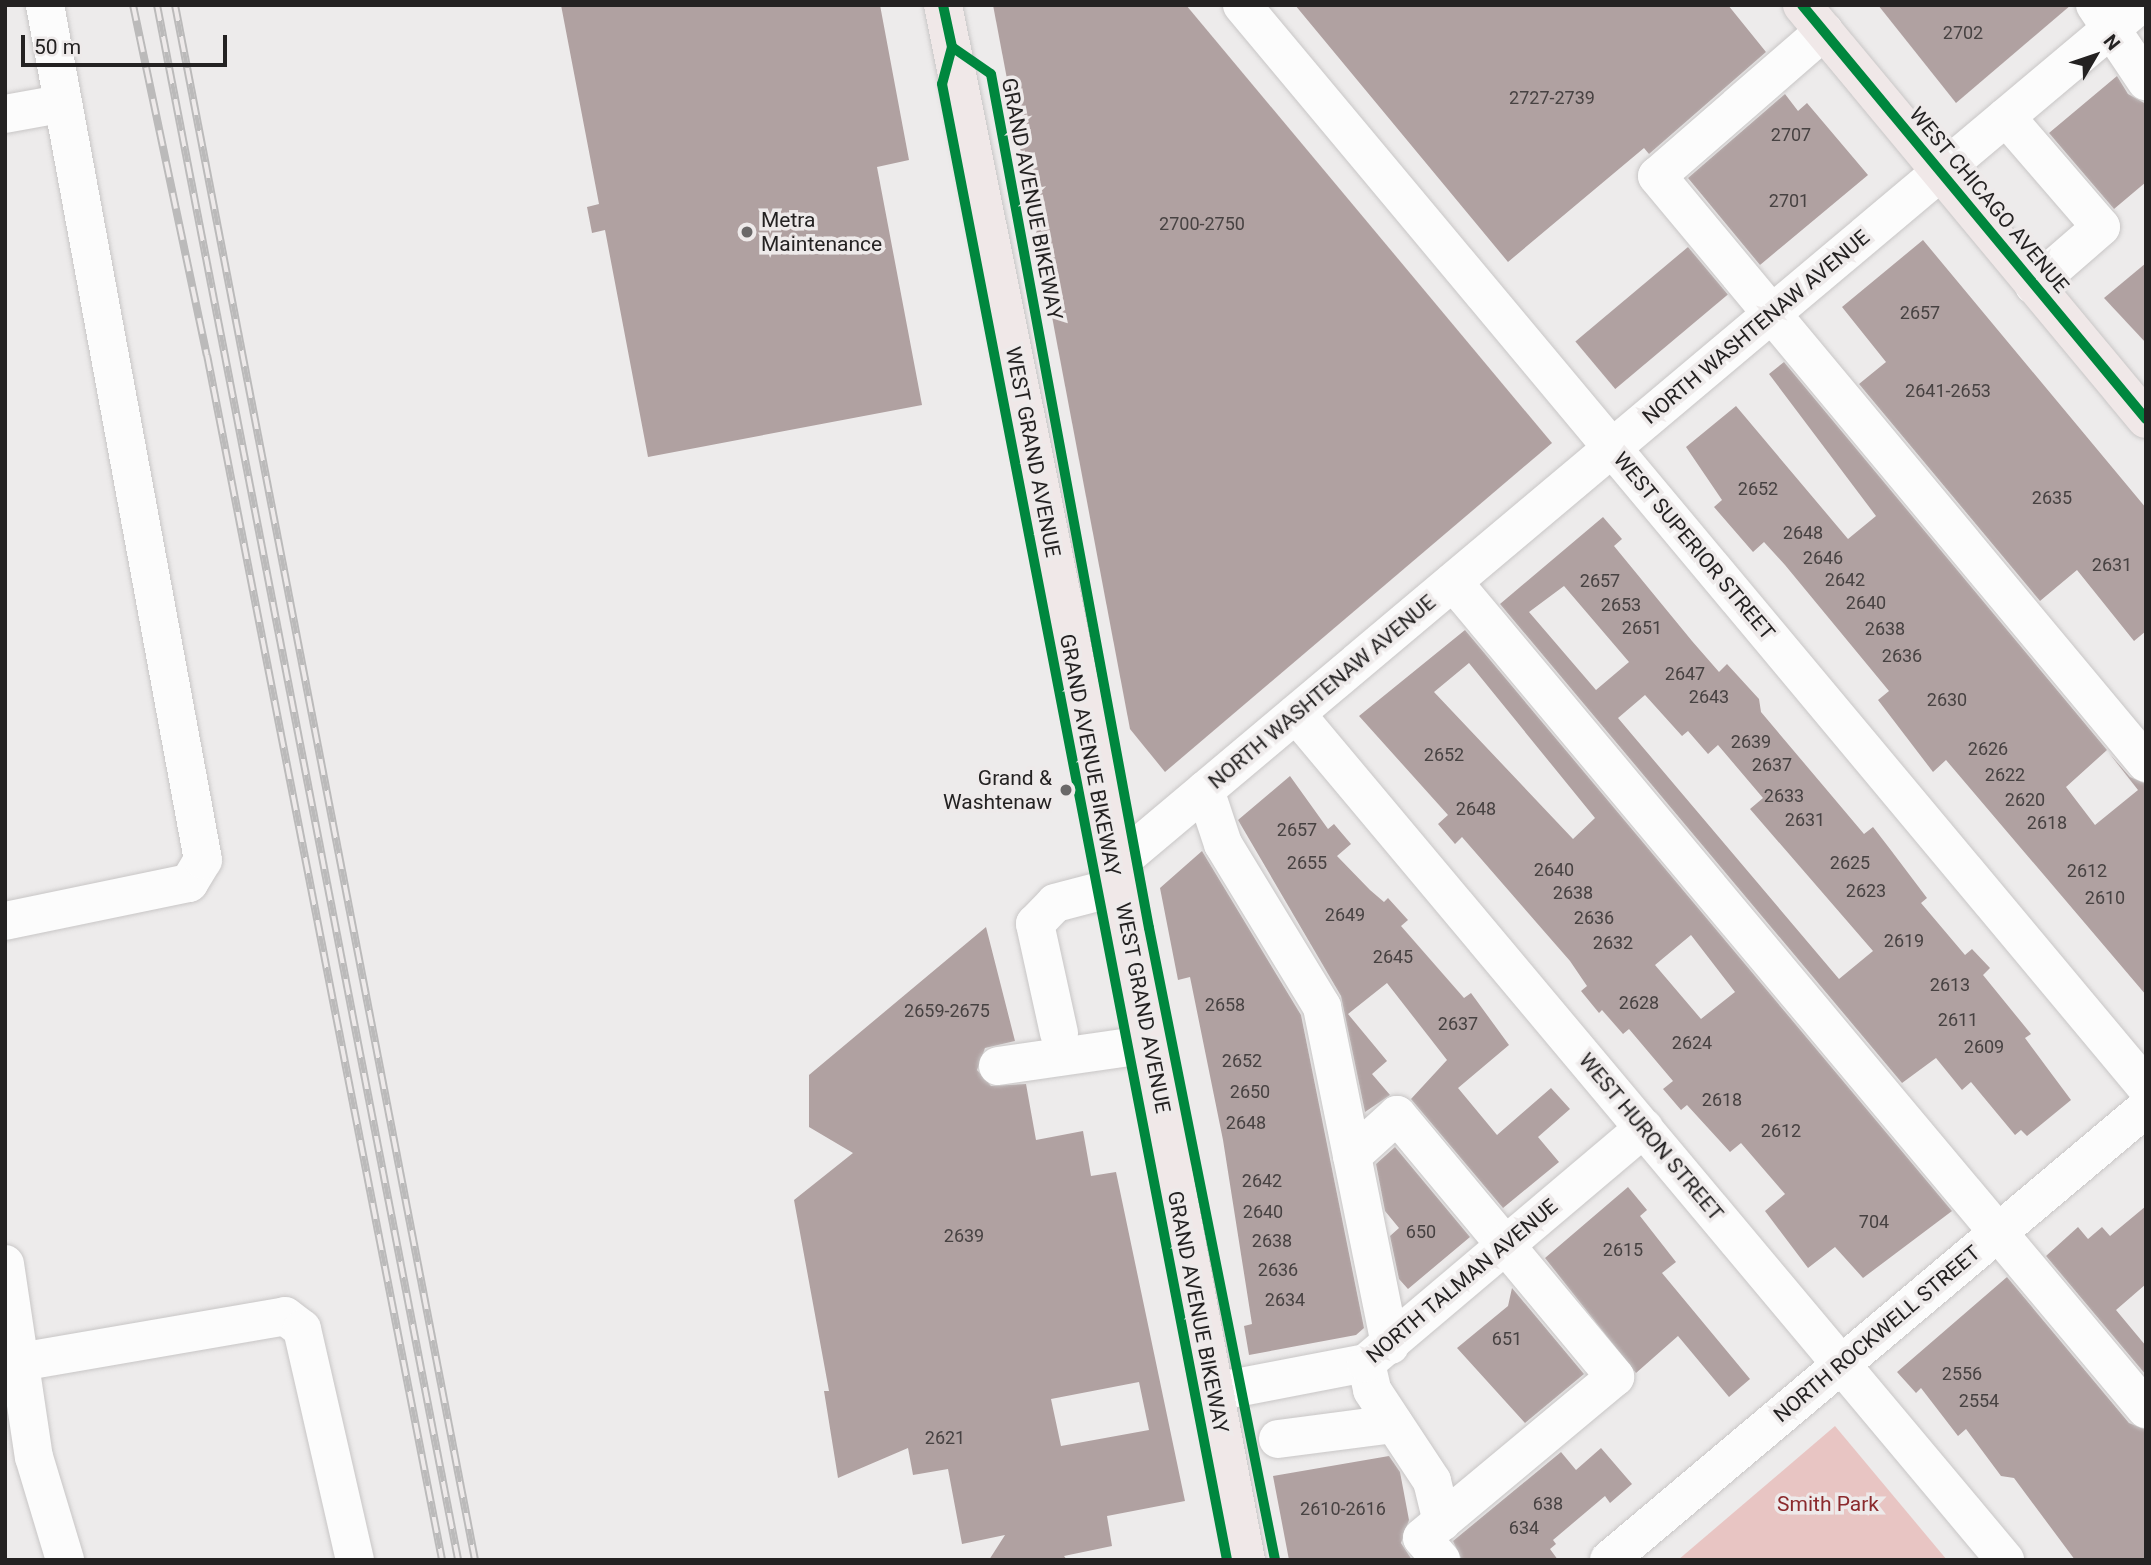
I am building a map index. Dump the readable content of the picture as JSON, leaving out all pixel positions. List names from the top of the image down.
{
  "streets": {
    "main road": ["WEST CHICAGO AVENUE", "WEST GRAND AVENUE"],
    "street": [
      "NORTH WASHTENAW AVENUE",
      "WEST SUPERIOR STREET",
      "WEST HURON STREET",
      "NORTH TALMAN AVENUE",
      "NORTH ROCKWELL STREET"
    ],
    "cycle path": ["GRAND AVENUE BIKEWAY"]
  },
  "crossings": [
    ["WEST CHICAGO AVENUE", "NORTH WASHTENAW AVENUE"],
    ["NORTH WASHTENAW AVENUE", "WEST GRAND AVENUE"],
    ["NORTH WASHTENAW AVENUE", "WEST SUPERIOR STREET"],
    ["NORTH WASHTENAW AVENUE", "WEST HURON STREET"],
    ["WEST GRAND AVENUE", "NORTH TALMAN AVENUE"],
    ["WEST HURON STREET", "NORTH TALMAN AVENUE"],
    ["WEST HURON STREET", "NORTH ROCKWELL STREET"]
  ],
  "parks": ["Smith Park"],
  "places": ["Metra Maintenance", "Grand & Washtenaw"],
  "house_numbers": [
    "2702",
    "2727-2739",
    "2707",
    "2701",
    "2700-2750",
    "2657",
    "2641-2653",
    "2652",
    "2635",
    "2648",
    "2646",
    "2631",
    "2642",
    "2657",
    "2640",
    "2653",
    "2651",
    "2638",
    "2636",
    "2647",
    "2643",
    "2630",
    "2639",
    "2626",
    "2652",
    "2637",
    "2622",
    "2633",
    "2620",
    "2648",
    "2631",
    "2618",
    "2657",
    "2655",
    "2625",
    "2640",
    "2612",
    "2623",
    "2638",
    "2610",
    "2649",
    "2636",
    "2619",
    "2632",
    "2645",
    "2613",
    "2628",
    "2658",
    "2659-2675",
    "2611",
    "2637",
    "2624",
    "2609",
    "2652",
    "2650",
    "2618",
    "2648",
    "2612",
    "2642",
    "2640",
    "704",
    "650",
    "2639",
    "2638",
    "2615",
    "2636",
    "2634",
    "651",
    "2556",
    "2554",
    "2621",
    "638",
    "2610-2616",
    "634"
  ],
  "scale_bar": "50 m",
  "north": "top right"
}
